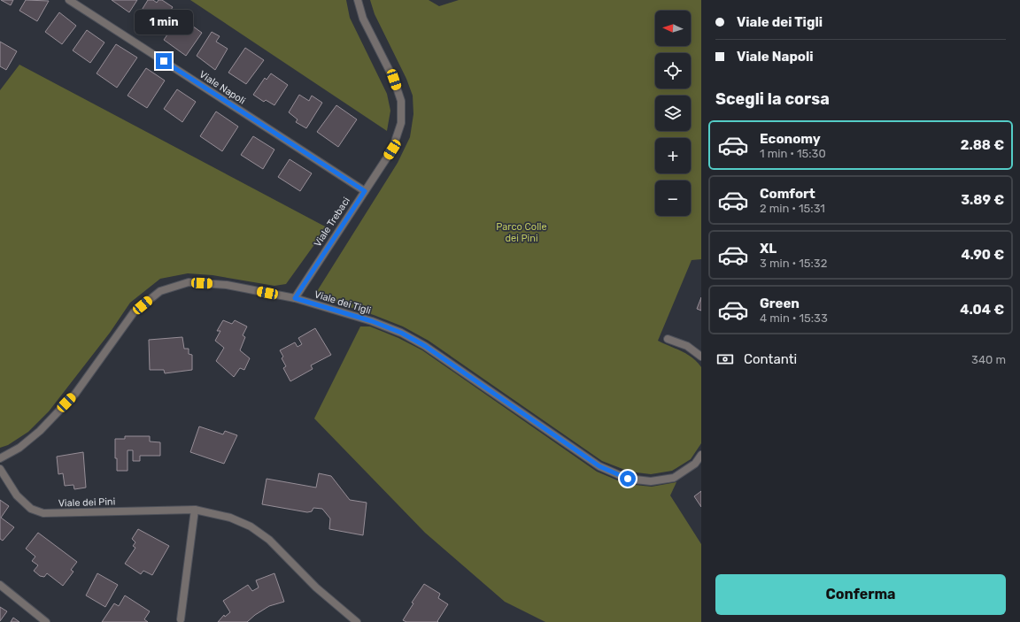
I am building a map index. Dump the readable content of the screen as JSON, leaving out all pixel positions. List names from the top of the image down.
{
  "streets": {
    "street": [
      "Viale Napoli",
      "Viale Trebaci",
      "Viale dei Tigli",
      "Viale dei Pini"
    ]
  },
  "crossings": [
    ["Viale Napoli", "Viale Trebaci"],
    ["Viale Trebaci", "Viale dei Tigli"]
  ],
  "parks": ["Parco Colle dei Pini"],
  "north": "left",
  "page": {
    "banner": ["Viale dei Tigli", "Viale Napoli"],
    "bubble": "1 min",
    "map_buttons": ["+", "−"],
    "heading": "Scegli la corsa",
    "list": [
      {
        "name": "Economy",
        "note": "1 min · 15:30",
        "value": "2.88 €"
      },
      {
        "name": "Comfort",
        "note": "2 min · 15:31",
        "value": "3.89 €"
      },
      {
        "name": "XL",
        "note": "3 min · 15:32",
        "value": "4.90 €"
      },
      {
        "name": "Green",
        "note": "4 min · 15:33",
        "value": "4.04 €"
      }
    ],
    "pay": ["Contanti", "340 m"],
    "buttons": "Conferma"
  }
}
